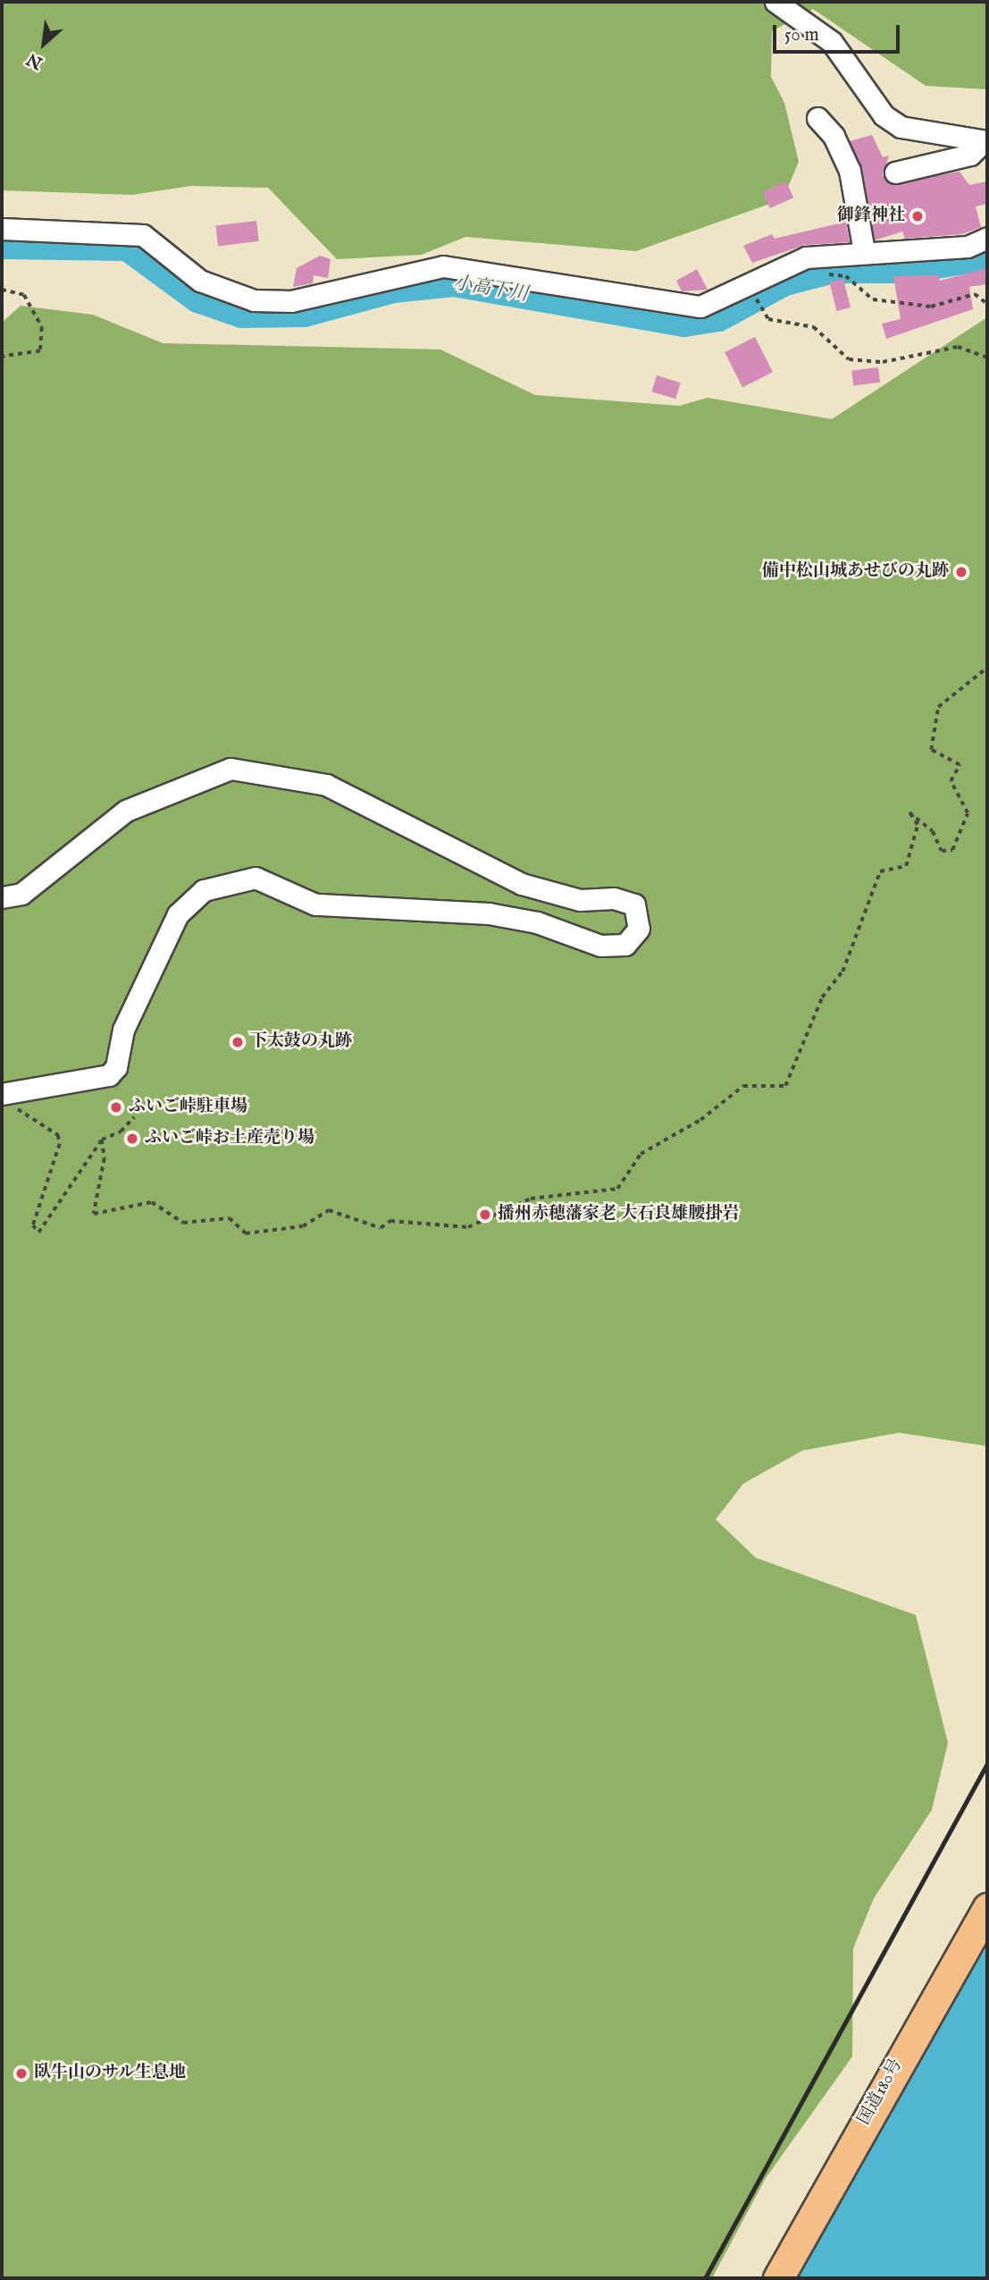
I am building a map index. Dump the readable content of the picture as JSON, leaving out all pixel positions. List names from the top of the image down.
{
  "streets": {
    "highway": ["国道180号"]
  },
  "water": ["小高下川"],
  "places": [
    "御鋒神社",
    "備中松山城あせびの丸跡",
    "下太鼓の丸跡",
    "ふいご峠駐車場",
    "ふいご峠お土産売り場",
    "播州赤穂藩家老 大石良雄腰掛岩",
    "臥牛山のサル生息地"
  ],
  "scale_bar": "50 m",
  "north": "bottom left"
}
